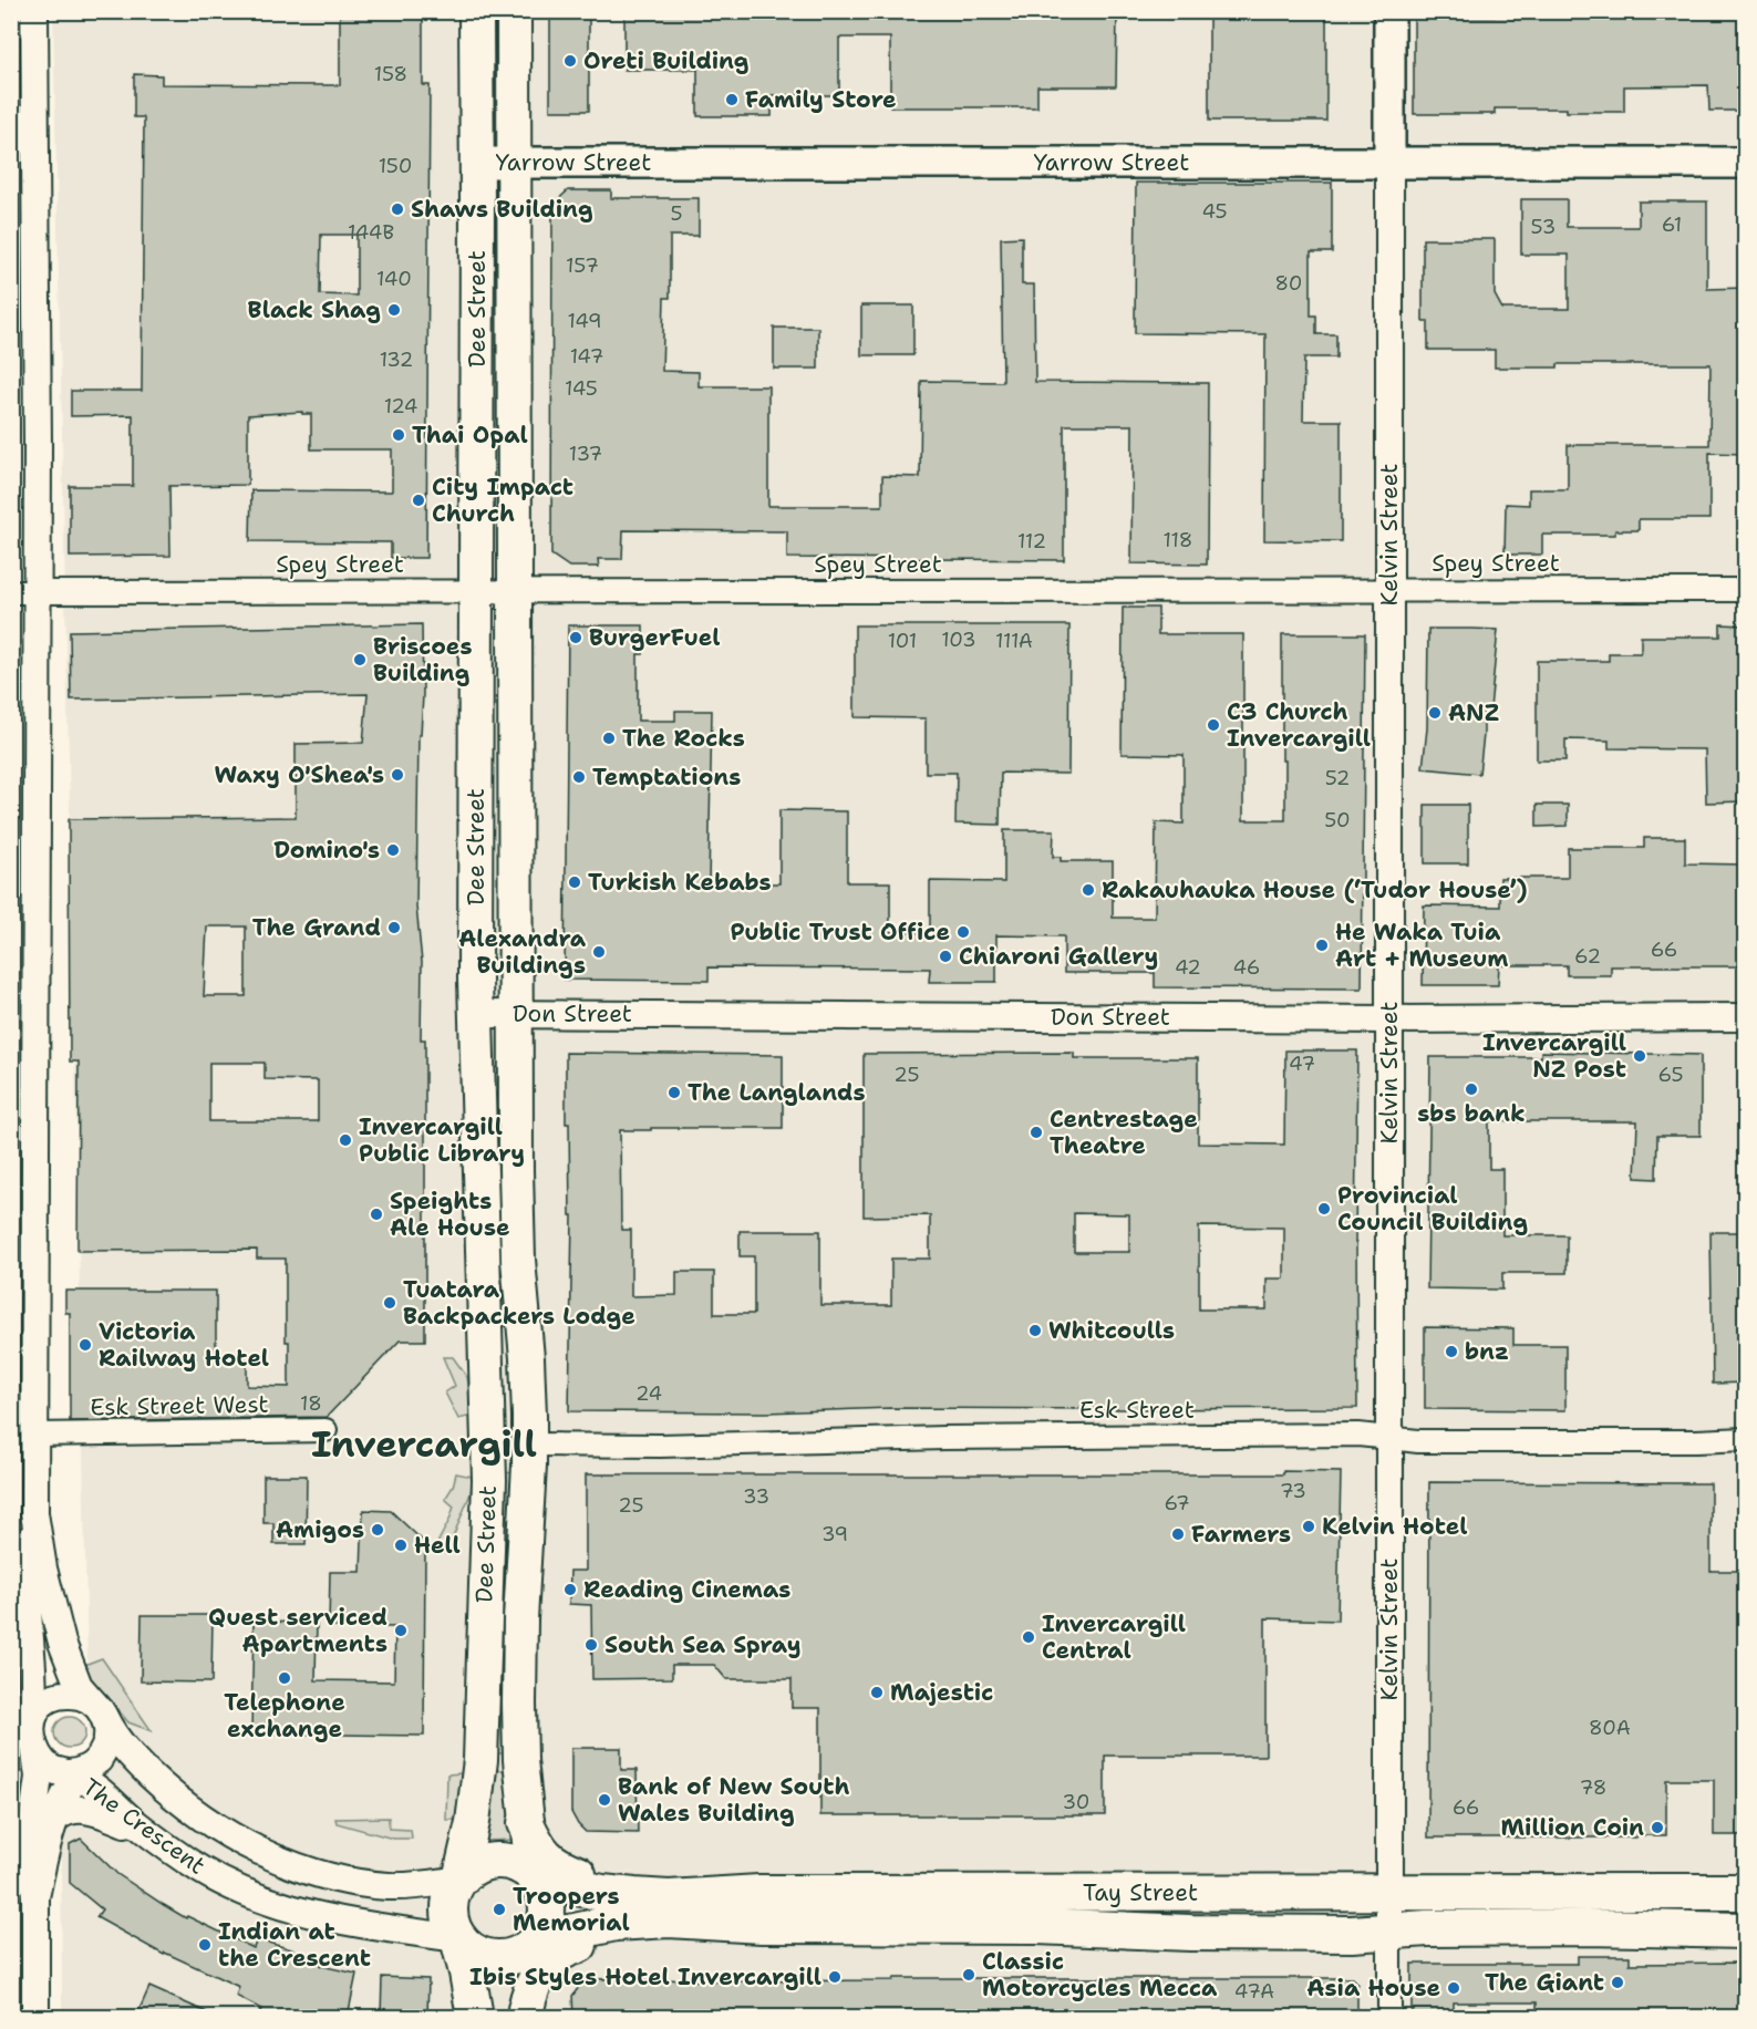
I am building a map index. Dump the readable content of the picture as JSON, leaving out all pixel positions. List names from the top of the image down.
{
  "streets": {
    "highway": ["Tay Street"],
    "main road": ["Yarrow Street", "Dee Street", "Kelvin Street"],
    "street": [
      "Spey Street",
      "Don Street",
      "Esk Street West",
      "Esk Street",
      "The Crescent"
    ]
  },
  "crossings": [
    ["Yarrow Street", "Dee Street"],
    ["Yarrow Street", "Kelvin Street"],
    ["Dee Street", "Spey Street"],
    ["Dee Street", "Don Street"],
    ["Dee Street", "Esk Street"],
    ["Dee Street", "The Crescent"],
    ["Dee Street", "Tay Street"],
    ["Kelvin Street", "Spey Street"],
    ["Kelvin Street", "Don Street"],
    ["Kelvin Street", "Esk Street"],
    ["Kelvin Street", "Tay Street"],
    ["The Crescent", "Tay Street"]
  ],
  "districts": ["Invercargill"],
  "places": [
    "Oreti Building",
    "Family Store",
    "Shaws Building",
    "Black Shag",
    "Thai Opal",
    "City Impact Church",
    "BurgerFuel",
    "Briscoes Building",
    "ANZ",
    "C3 Church Invercargill",
    "The Rocks",
    "Waxy O'Shea's",
    "Temptations",
    "Domino's",
    "Turkish Kebabs",
    "Rakauhauka House (‘Tudor House’)",
    "The Grand",
    "Public Trust Office",
    "He Waka Tuia Art + Museum",
    "Alexandra Buildings",
    "Chiaroni Gallery",
    "Invercargill NZ Post",
    "sbs bank",
    "The Langlands",
    "Centrestage Theatre",
    "Invercargill Public Library",
    "Provincial Council Building",
    "Speights Ale House",
    "Tuatara Backpackers Lodge",
    "Whitcoulls",
    "Victoria Railway Hotel",
    "bnz",
    "Kelvin Hotel",
    "Amigos",
    "Farmers",
    "Hell",
    "Reading Cinemas",
    "Quest serviced Apartments",
    "Invercargill Central",
    "South Sea Spray",
    "Telephone exchange",
    "Majestic",
    "Bank of New South Wales Building",
    "Million Coin",
    "Troopers Memorial",
    "Indian at the Crescent",
    "Classic Motorcycles Mecca",
    "Ibis Styles Hotel Invercargill",
    "The Giant",
    "Asia House"
  ],
  "house_numbers": [
    "158",
    "150",
    "45",
    "5",
    "61",
    "53",
    "144B",
    "157",
    "140",
    "80",
    "149",
    "147",
    "132",
    "145",
    "124",
    "137",
    "118",
    "112",
    "103",
    "101",
    "111A",
    "52",
    "50",
    "66",
    "62",
    "42",
    "46",
    "47",
    "25",
    "65",
    "24",
    "18",
    "73",
    "33",
    "67",
    "25",
    "39",
    "80A",
    "78",
    "30",
    "66",
    "47A"
  ]
}
